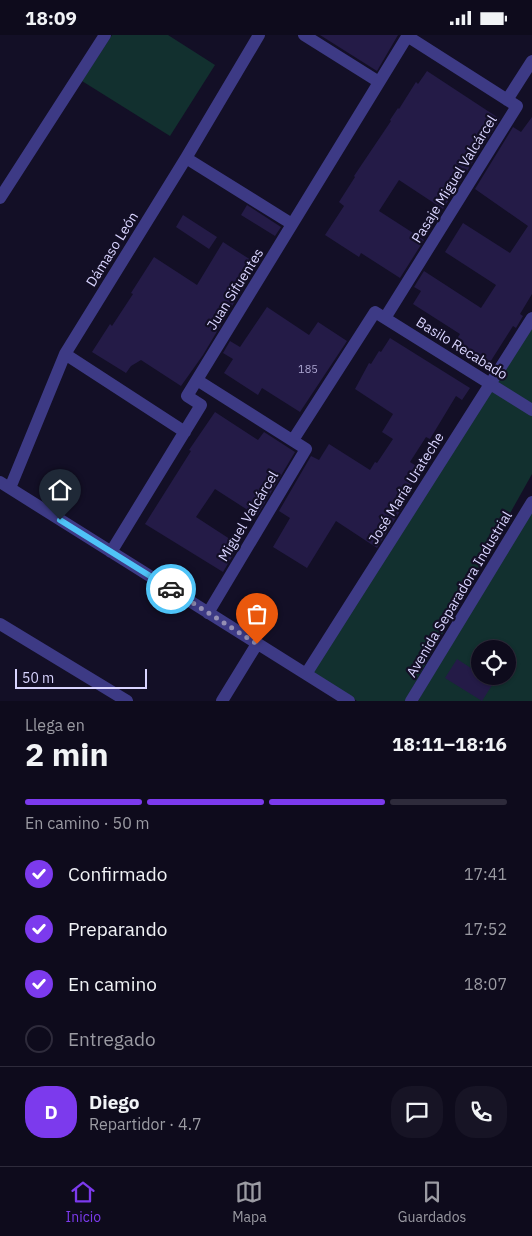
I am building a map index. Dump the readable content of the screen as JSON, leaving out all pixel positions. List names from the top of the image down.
{
  "streets": {
    "street": [
      "Pasaje Miguel Valcárcel",
      "Dámaso León",
      "Juan Sifuentes",
      "Basilo Recabado",
      "José María Urateche",
      "Miguel Valcárcel",
      "Avenida Separadora Industrial"
    ]
  },
  "crossings": [
    ["Pasaje Miguel Valcárcel", "Basilo Recabado"],
    ["Basilo Recabado", "José María Urateche"]
  ],
  "house_numbers": ["185"],
  "scale_bar": "50 m",
  "page": {
    "status": "18:09",
    "scale": "50 m",
    "heading": ["2 min", "Llega en", "18:11–18:16"],
    "panel": ["Diego", "Repartidor · 4.7"],
    "bar": "En camino · 50 m",
    "list": [
      ["Confirmado", "17:41"],
      ["Preparando", "17:52"],
      ["En camino", "18:07"],
      "Entregado"
    ],
    "round": "D",
    "tabs": ["Inicio", "Mapa", "Guardados"]
  }
}
